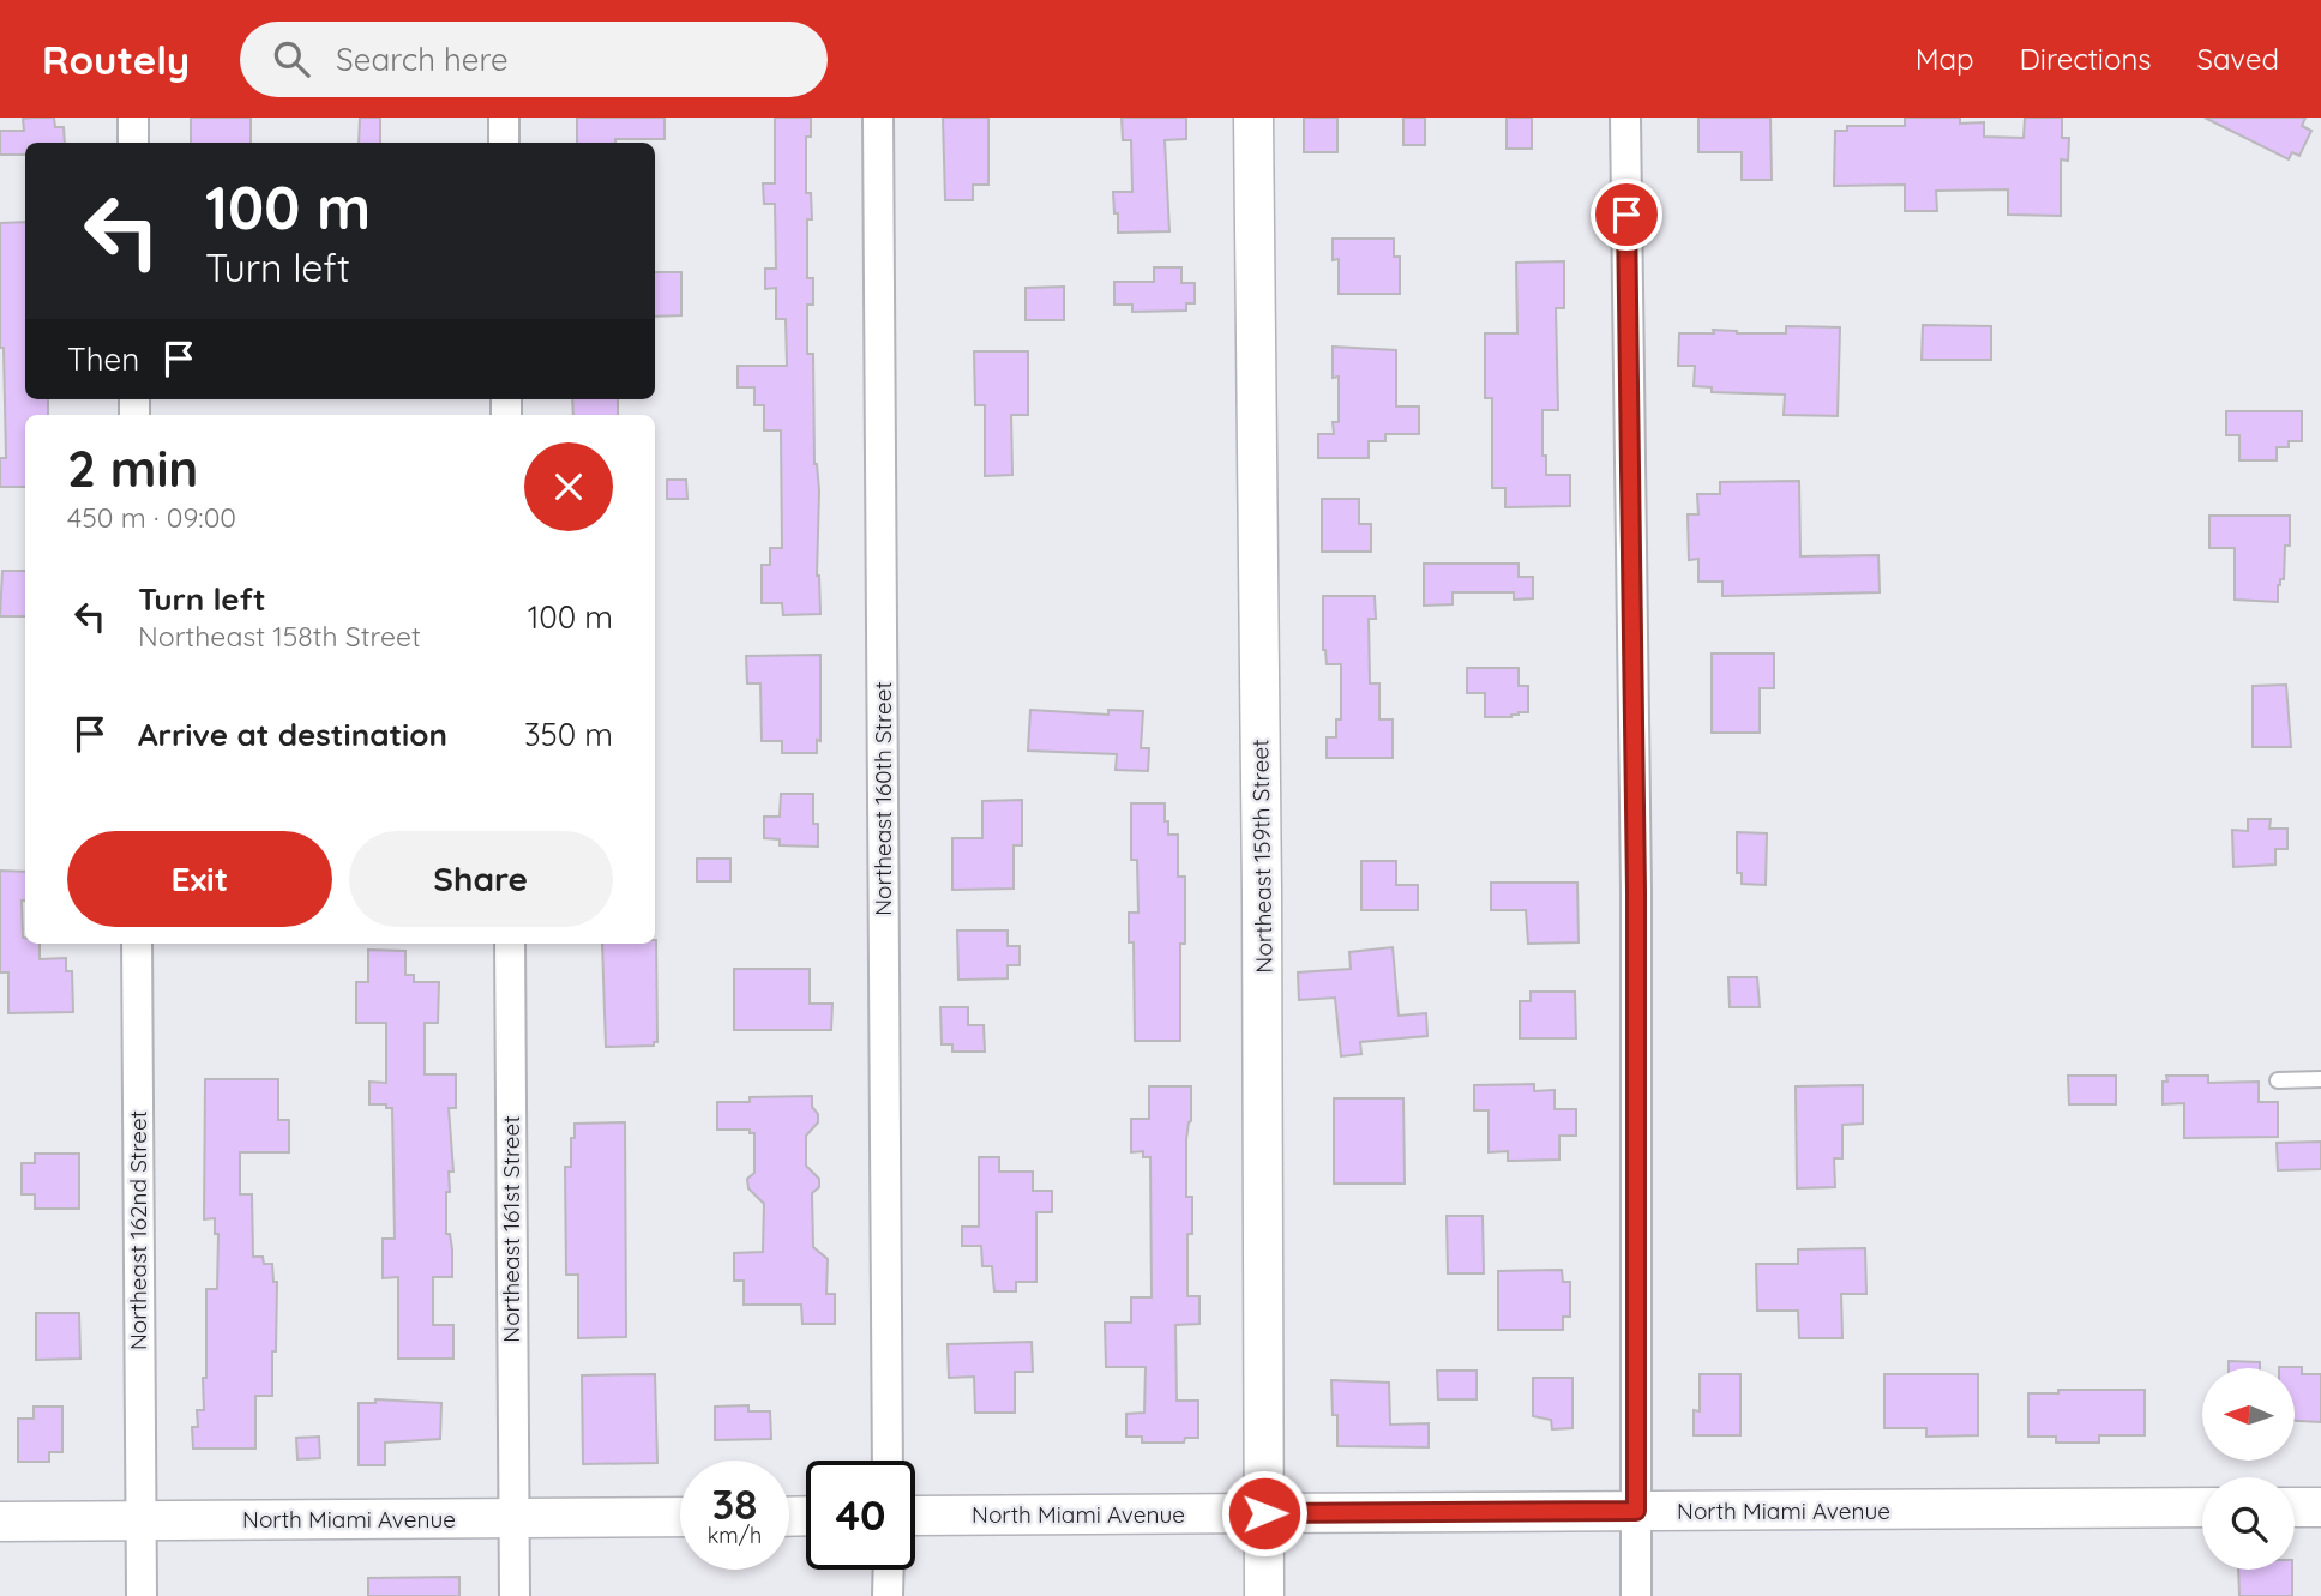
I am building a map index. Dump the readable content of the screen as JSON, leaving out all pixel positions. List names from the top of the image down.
{
  "streets": {
    "street": [
      "Northeast 160th Street",
      "Northeast 159th Street",
      "Northeast 161st Street",
      "Northeast 162nd Street",
      "North Miami Avenue"
    ]
  },
  "crossings": [
    ["Northeast 159th Street", "North Miami Avenue"],
    ["Northeast 161st Street", "North Miami Avenue"],
    ["Northeast 162nd Street", "North Miami Avenue"]
  ],
  "north": "left",
  "page": {
    "header": "Routely",
    "search": "Search here",
    "nav": ["Map", "Directions", "Saved"],
    "turn": ["100 m", "Turn left"],
    "then": "Then",
    "heading": ["2 min", "450 m · 09:00"],
    "list": [
      {
        "name": "Turn left",
        "note": "Northeast 158th Street",
        "value": "100 m"
      },
      {
        "name": "Arrive at destination",
        "value": "350 m"
      }
    ],
    "buttons": ["Exit", "Share"],
    "speed": "38 km/h",
    "limit": "40"
  }
}
